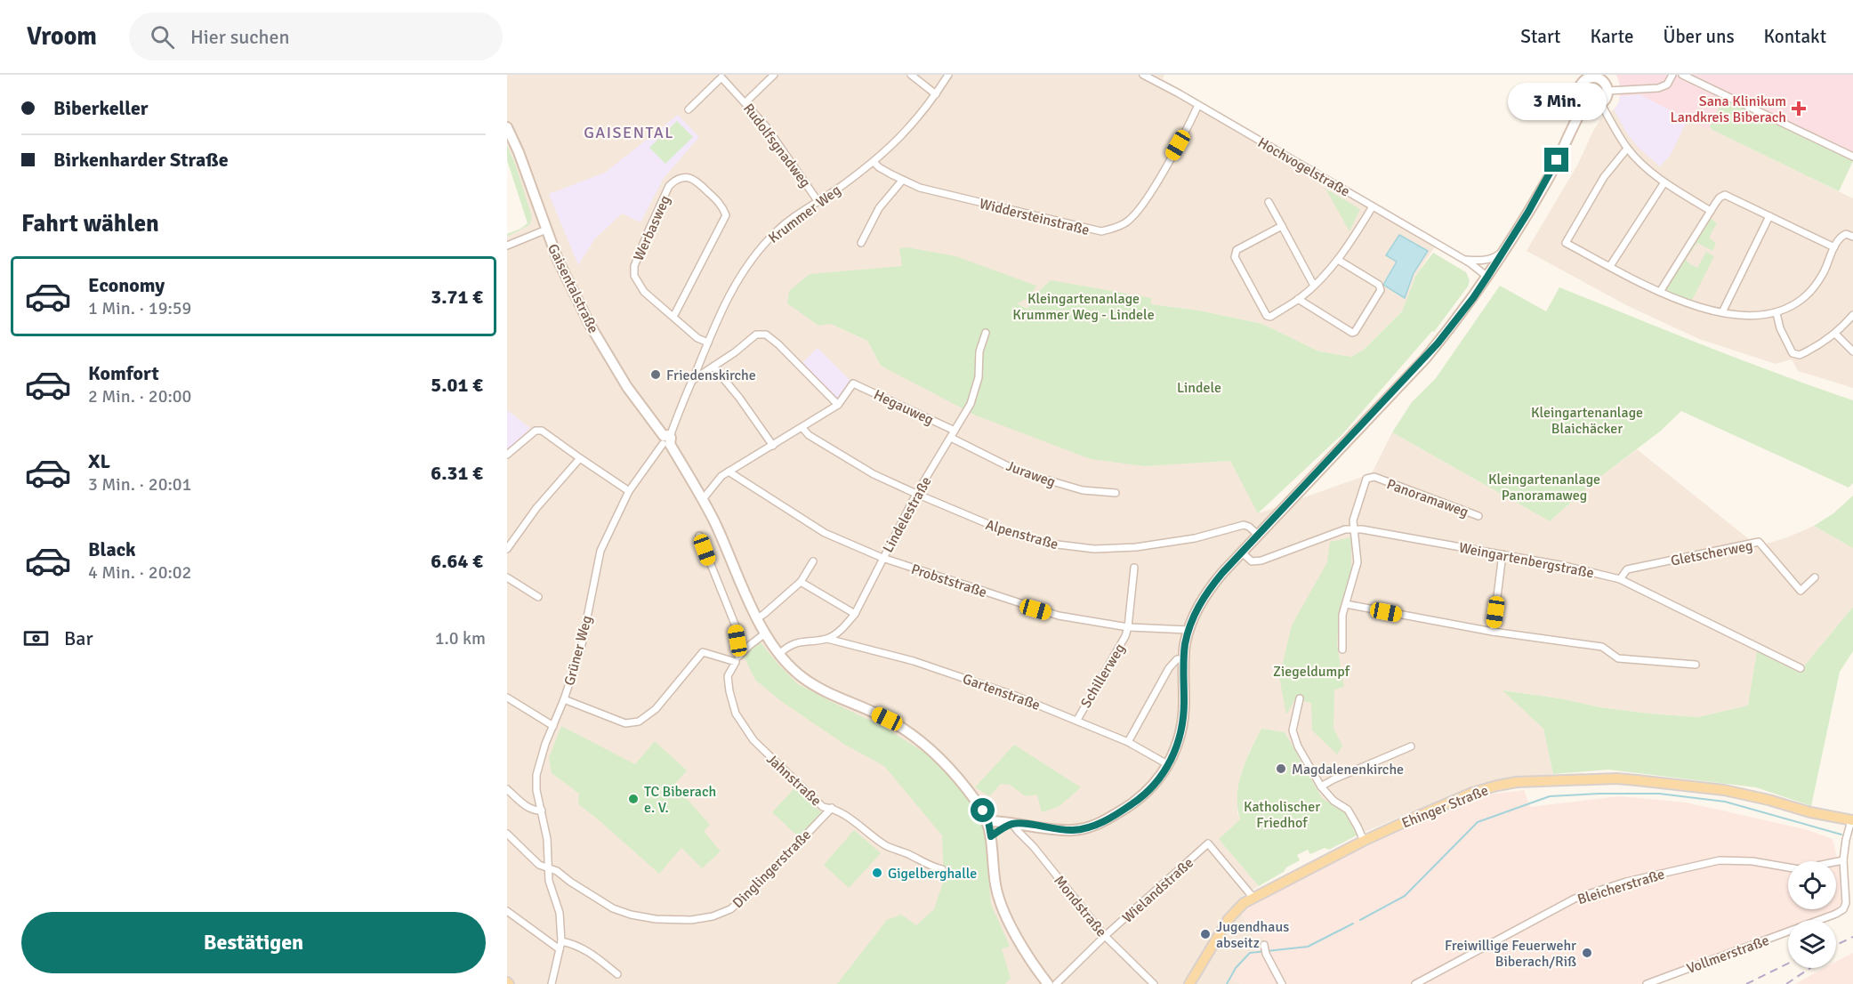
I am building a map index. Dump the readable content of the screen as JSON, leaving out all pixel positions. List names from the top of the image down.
{
  "streets": {
    "main road": ["Gaisentalstraße", "Ehinger Straße"],
    "street": [
      "Rudolfsgnadweg",
      "Hochvogelstraße",
      "Krummer Weg",
      "Widdersteinstraße",
      "Werbasweg",
      "Hegauweg",
      "Juraweg",
      "Panoramaweg",
      "Lindelestraße",
      "Alpenstraße",
      "Gletscherweg",
      "Weingartenbergstraße",
      "Probststraße",
      "Grüner Weg",
      "Schillerweg",
      "Gartenstraße",
      "Jahnstraße",
      "Dinglingerstraße",
      "Bleicherstraße",
      "Wielandstraße",
      "Mondstraße",
      "Vollmerstraße"
    ]
  },
  "crossings": [
    ["Rudolfsgnadweg", "Krummer Weg"],
    ["Hochvogelstraße", "Widdersteinstraße"],
    ["Krummer Weg", "Widdersteinstraße"],
    ["Krummer Weg", "Werbasweg"],
    ["Krummer Weg", "Gaisentalstraße"],
    ["Krummer Weg", "Grüner Weg"],
    ["Gaisentalstraße", "Lindelestraße"],
    ["Gaisentalstraße", "Grüner Weg"],
    ["Gaisentalstraße", "Jahnstraße"],
    ["Hegauweg", "Lindelestraße"],
    ["Juraweg", "Lindelestraße"],
    ["Panoramaweg", "Weingartenbergstraße"],
    ["Lindelestraße", "Alpenstraße"],
    ["Lindelestraße", "Probststraße"],
    ["Lindelestraße", "Gartenstraße"],
    ["Gletscherweg", "Weingartenbergstraße"],
    ["Probststraße", "Schillerweg"],
    ["Grüner Weg", "Dinglingerstraße"],
    ["Schillerweg", "Gartenstraße"],
    ["Jahnstraße", "Dinglingerstraße"],
    ["Ehinger Straße", "Wielandstraße"],
    ["Ehinger Straße", "Vollmerstraße"],
    ["Bleicherstraße", "Vollmerstraße"],
    ["Wielandstraße", "Mondstraße"]
  ],
  "districts": ["GAISENTAL"],
  "parks": [
    "Kleingartenanlage Krummer Weg - Lindele",
    "Lindele",
    "Kleingartenanlage Blaichäcker",
    "Kleingartenanlage Panoramaweg",
    "Ziegeldumpf",
    "Katholischer Friedhof"
  ],
  "places": {
    "health": ["Sana Klinikum Landkreis Biberach"],
    "other": [
      "Friedenskirche",
      "Magdalenenkirche",
      "TC Biberach e. V.",
      "Gigelberghalle",
      "Jugendhaus abseitz",
      "Freiwillige Feuerwehr Biberach/Riß"
    ]
  },
  "page": {
    "header": "Vroom",
    "search": "Hier suchen",
    "nav": [
      "Start",
      "Karte",
      "Über uns",
      "Kontakt"
    ],
    "banner": ["Biberkeller", "Birkenharder Straße"],
    "bubble": "3 Min.",
    "heading": "Fahrt wählen",
    "list": [
      {
        "name": "Economy",
        "note": "1 Min. · 19:59",
        "value": "3.71 €"
      },
      {
        "name": "Komfort",
        "note": "2 Min. · 20:00",
        "value": "5.01 €"
      },
      {
        "name": "XL",
        "note": "3 Min. · 20:01",
        "value": "6.31 €"
      },
      {
        "name": "Black",
        "note": "4 Min. · 20:02",
        "value": "6.64 €"
      }
    ],
    "pay": ["Bar", "1.0 km"],
    "buttons": "Bestätigen"
  }
}
